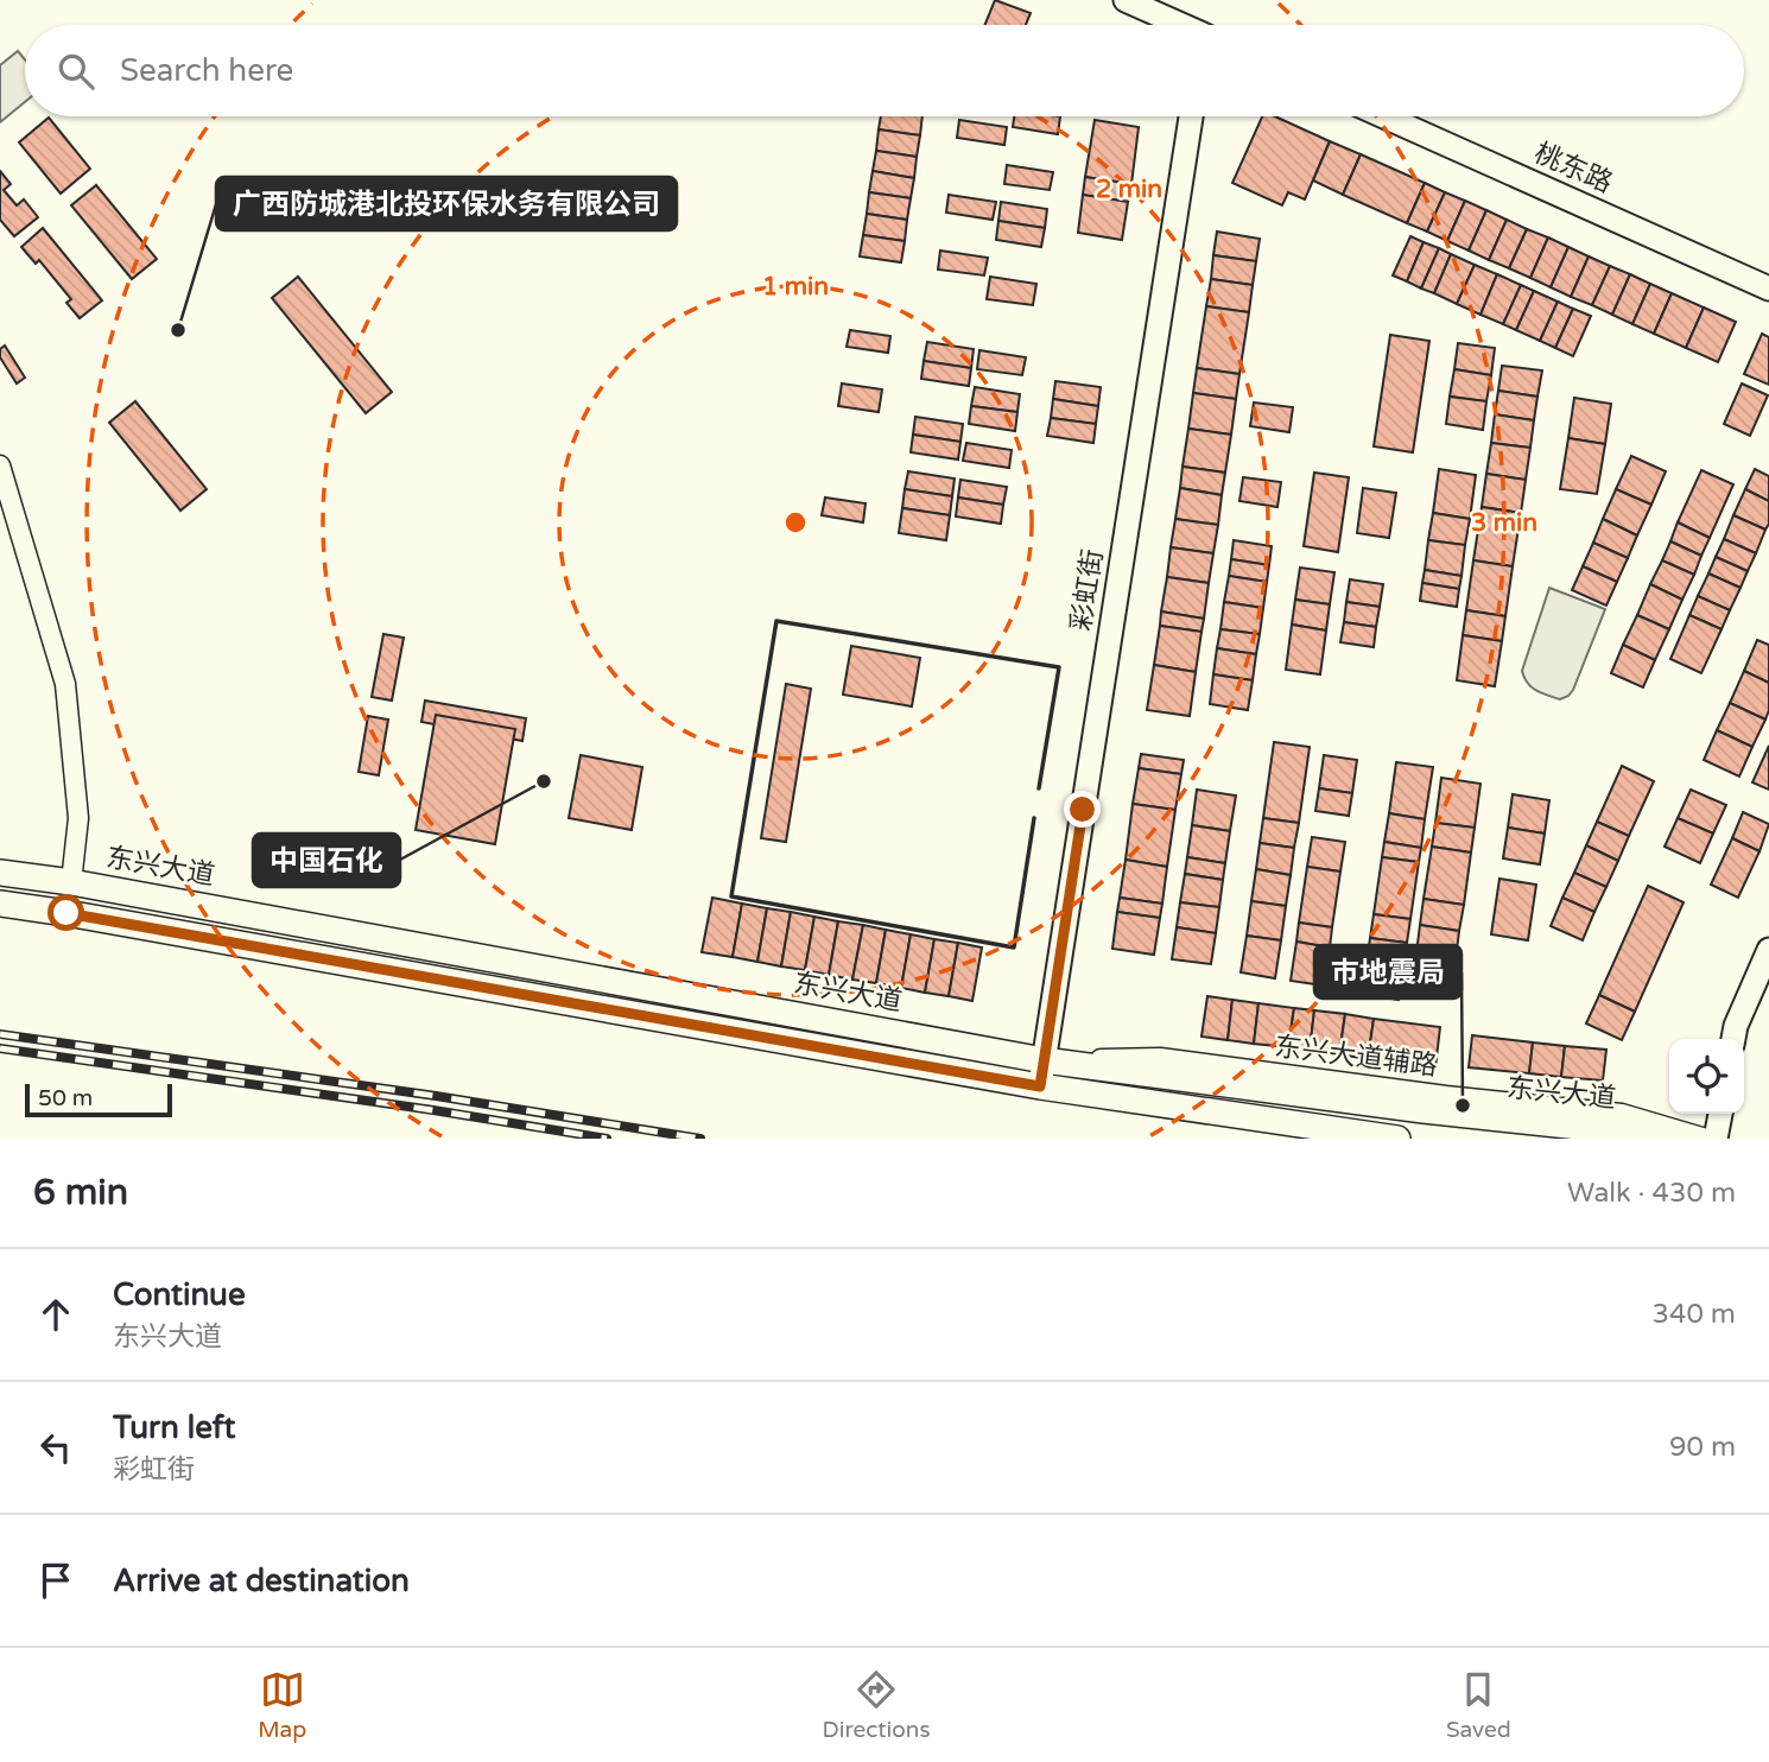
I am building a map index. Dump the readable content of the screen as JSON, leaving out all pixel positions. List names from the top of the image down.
{
  "streets": {
    "main road": ["东兴大道"],
    "street": ["桃东路", "彩虹街", "东兴大道辅路"]
  },
  "crossings": [
    ["彩虹街", "东兴大道"],
    ["彩虹街", "东兴大道辅路"],
    ["东兴大道", "东兴大道辅路"]
  ],
  "places": ["广西防城港北投环保水务有限公司", "中国石化", "巿地震局"],
  "scale_bar": "50 m",
  "page": {
    "search": "Search here",
    "scale": "50 m",
    "heading": ["6 min", "Walk · 430 m"],
    "list": [
      ["Continue", "东兴大道", "340 m"],
      ["Turn left", "彩虹街", "90 m"],
      "Arrive at destination"
    ],
    "nav": ["Map", "Directions", "Saved"]
  },
  "rings": ["2 min", "1 min", "3 min"]
}
